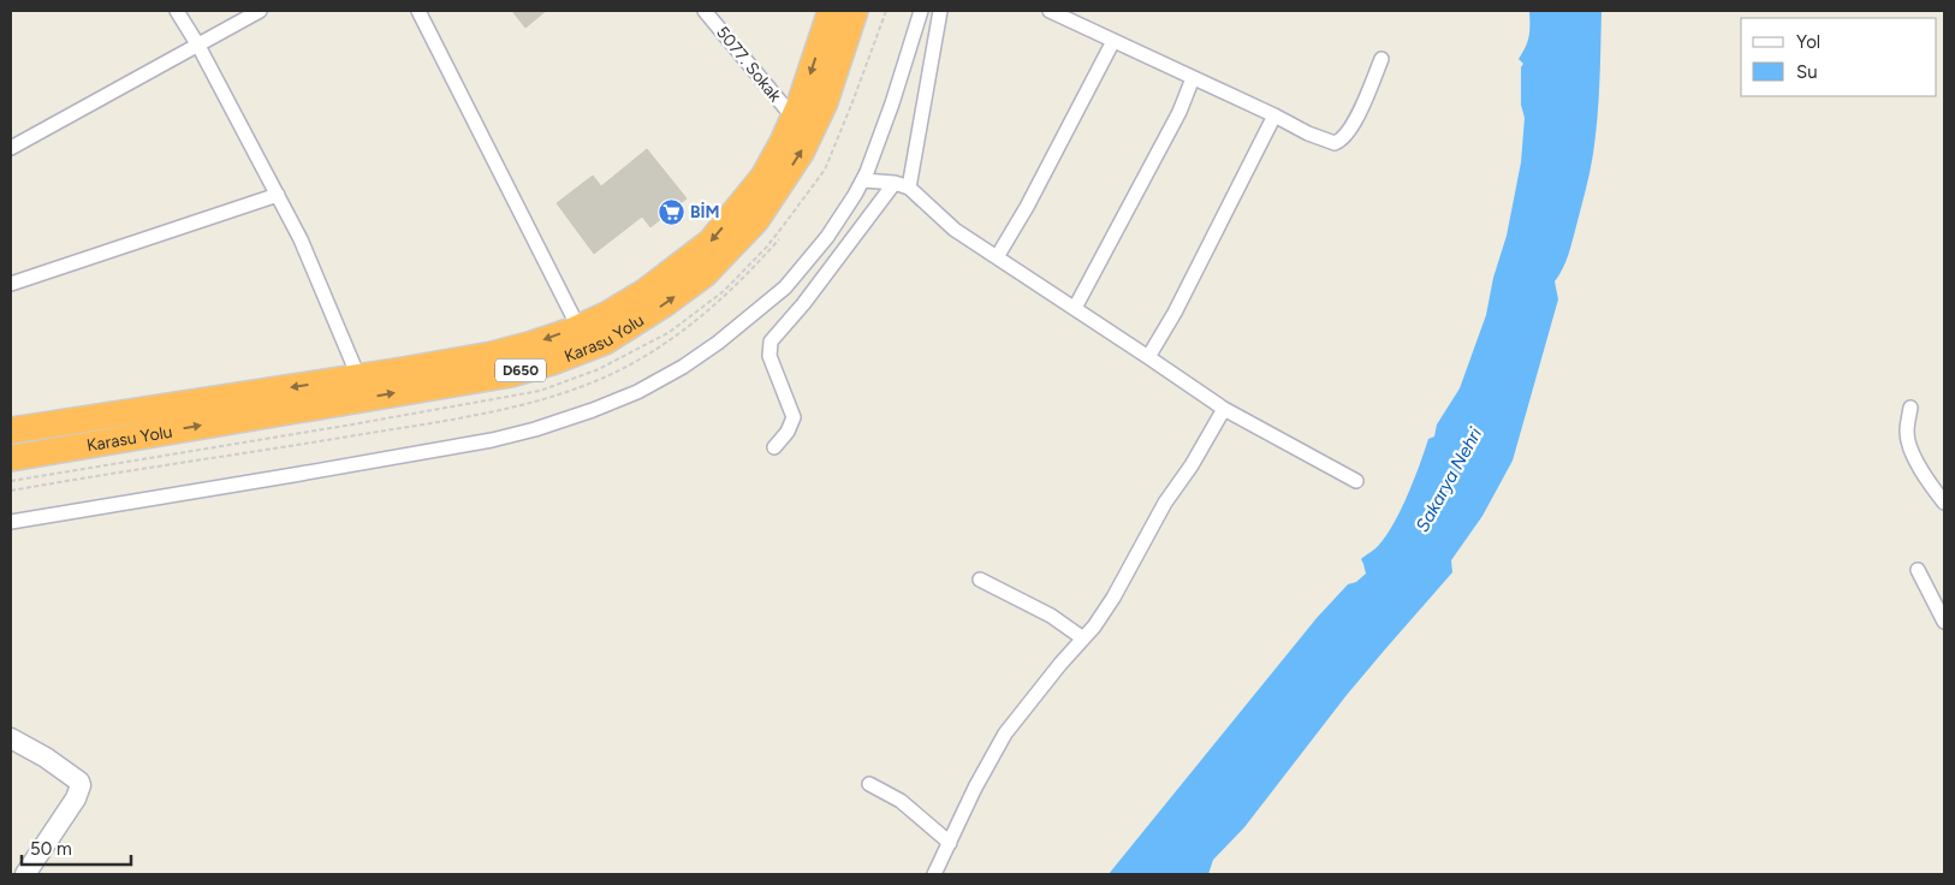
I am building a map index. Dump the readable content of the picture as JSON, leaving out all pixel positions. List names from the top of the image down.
{
  "streets": {
    "highway": ["Karasu Yolu", "D650"],
    "street": ["5077. Sokak"]
  },
  "crossings": [
    ["5077. Sokak", "Karasu Yolu"]
  ],
  "water": ["Sakarya Nehri"],
  "places": {
    "supermarket": ["BİM"]
  },
  "legend": ["Yol", "Su"],
  "scale_bar": "50 m"
}
